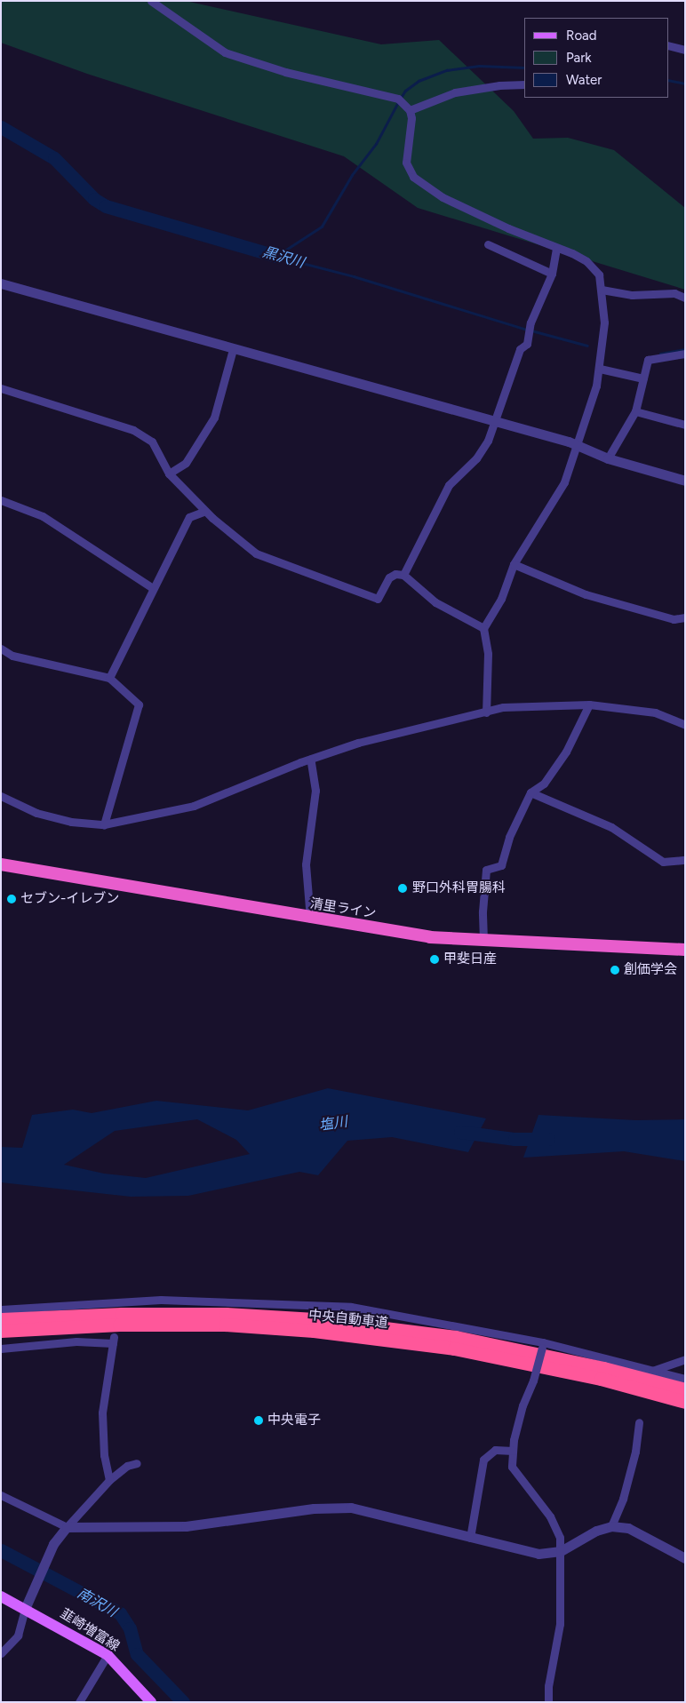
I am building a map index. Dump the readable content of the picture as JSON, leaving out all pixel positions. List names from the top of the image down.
{
  "streets": {
    "highway": ["清里ライン", "中央自動車道"],
    "main road": ["韮崎増富線"]
  },
  "water": ["黒沢川", "塩川", "南沢川"],
  "places": [
    "野口外科胃腸科",
    "セブン-イレブン",
    "甲斐日産",
    "創価学会",
    "中央電子"
  ],
  "legend": ["Road", "Park", "Water"]
}
